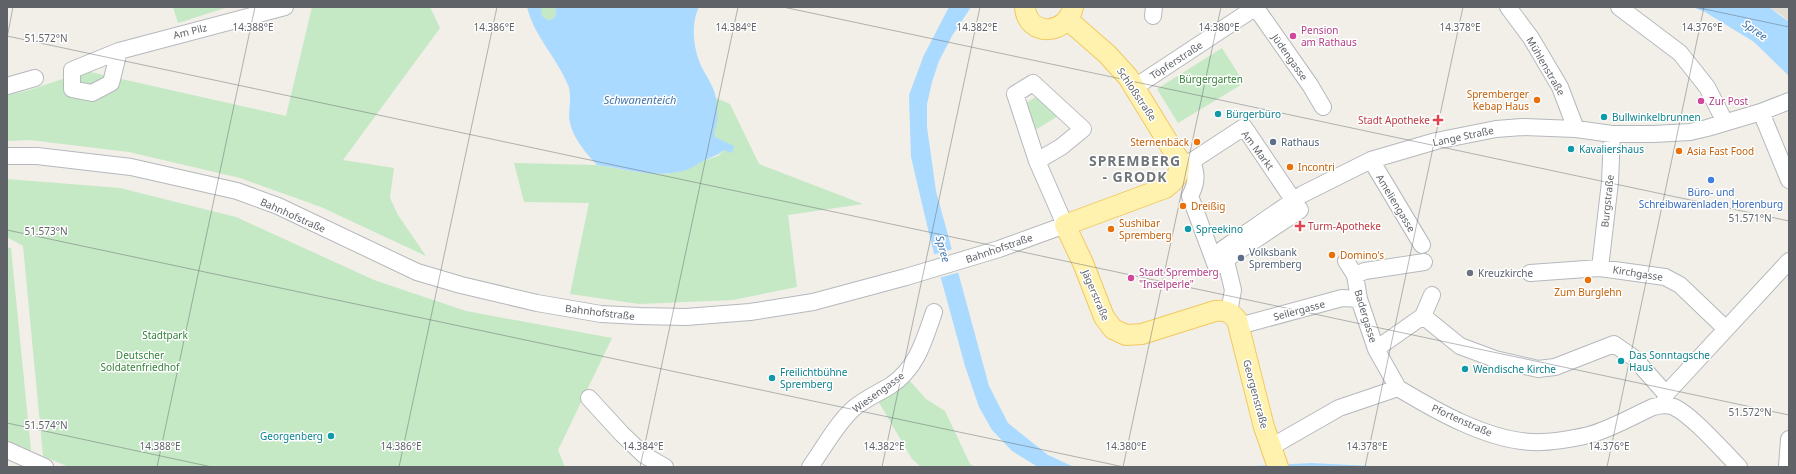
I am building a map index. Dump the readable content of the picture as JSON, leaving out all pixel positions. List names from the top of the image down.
{
  "streets": {
    "main road": [
      "Schloßstraße",
      "Bahnhofstraße",
      "Jägerstraße",
      "Georgenstraße"
    ],
    "street": [
      "Am Pilz",
      "Jüdengasse",
      "Töpferstraße",
      "Mühlenstraße",
      "Lange Straße",
      "Am Markt",
      "Burgstraße",
      "Ameliengasse",
      "Kirchgasse",
      "Seilergasse",
      "Badergasse",
      "Wiesengasse",
      "Pfortenstraße"
    ]
  },
  "crossings": [
    ["Jüdengasse", "Töpferstraße"],
    ["Töpferstraße", "Schloßstraße"],
    ["Mühlenstraße", "Lange Straße"],
    ["Schloßstraße", "Bahnhofstraße"],
    ["Lange Straße", "Am Markt"],
    ["Lange Straße", "Burgstraße"],
    ["Lange Straße", "Ameliengasse"],
    ["Lange Straße", "Jägerstraße"],
    ["Lange Straße", "Seilergasse"],
    ["Lange Straße", "Georgenstraße"],
    ["Burgstraße", "Kirchgasse"],
    ["Bahnhofstraße", "Jägerstraße"],
    ["Kirchgasse", "Pfortenstraße"],
    ["Jägerstraße", "Seilergasse"],
    ["Jägerstraße", "Georgenstraße"],
    ["Seilergasse", "Badergasse"],
    ["Seilergasse", "Georgenstraße"],
    ["Badergasse", "Pfortenstraße"]
  ],
  "districts": ["SPREMBERG - GRODK"],
  "water": ["Spree", "Schwanenteich"],
  "parks": ["Bürgergarten", "Stadtpark", "Deutscher Soldatenfriedhof"],
  "places": {
    "other": [
      "Pension am Rathaus",
      "Spremberger Kebap Haus",
      "Zur Post",
      "Bürgerbüro",
      "Bullwinkelbrunnen",
      "Sternenbäck",
      "Rathaus",
      "Kavaliershaus",
      "Asia Fast Food",
      "Incontri",
      "Büro- und Schreibwarenladen Horenburg",
      "Dreißig",
      "Sushibar Spremberg",
      "Spreekino",
      "Domino's",
      "Volksbank Spremberg",
      "Kreuzkirche",
      "Stadt Spremberg \"Inselperle\"",
      "Zum Burglehn",
      "Das Sonntagsche Haus",
      "Wendische Kirche",
      "Freilichtbühne Spremberg",
      "Georgenberg"
    ],
    "health": ["Stadt Apotheke", "Turm-Apotheke"]
  },
  "coordinates": [
    "14.388°E",
    "14.386°E",
    "14.384°E",
    "14.382°E",
    "14.380°E",
    "14.378°E",
    "14.376°E",
    "51.572°N",
    "51.571°N",
    "51.573°N",
    "51.574°N"
  ]
}
